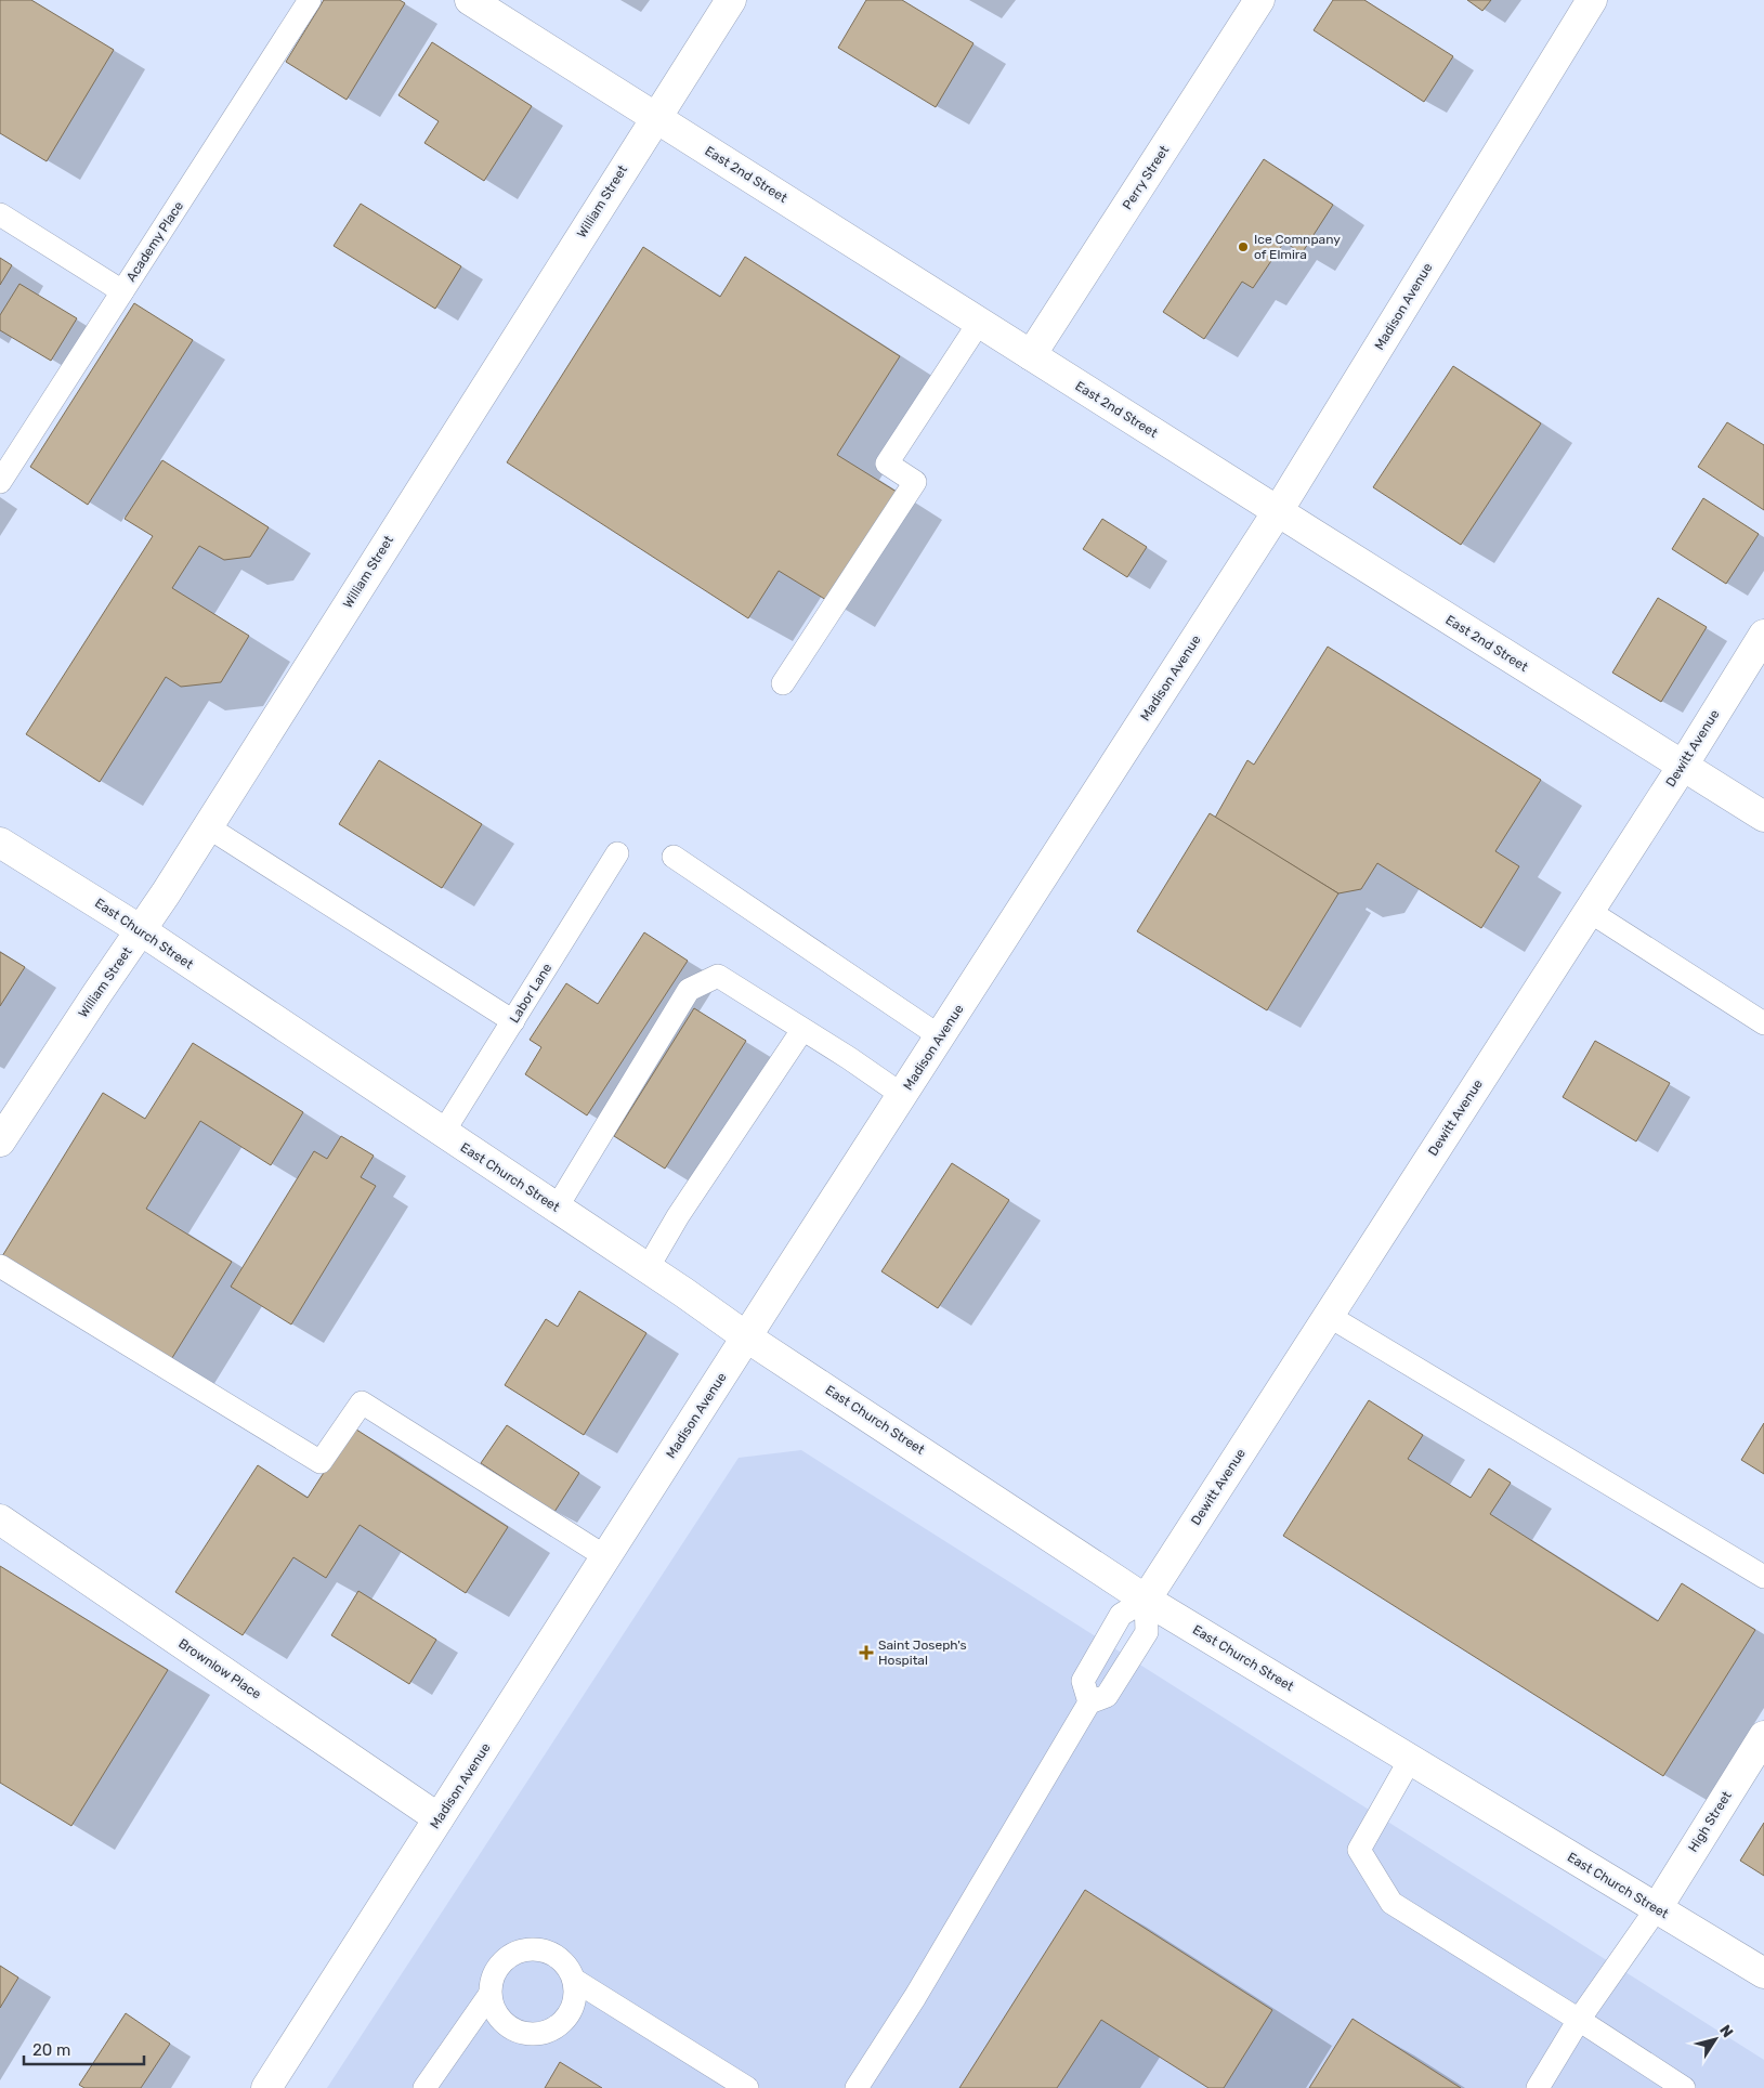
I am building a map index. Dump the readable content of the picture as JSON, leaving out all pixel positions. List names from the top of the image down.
{
  "streets": {
    "street": [
      "East 2nd Street",
      "Perry Street",
      "William Street",
      "Madison Avenue",
      "Dewitt Avenue",
      "East Church Street",
      "Brownlow Place",
      "High Street"
    ],
    "lane": ["Academy Place", "Labor Lane"]
  },
  "crossings": [
    ["East 2nd Street", "Perry Street"],
    ["East 2nd Street", "William Street"],
    ["East 2nd Street", "Madison Avenue"],
    ["East 2nd Street", "Dewitt Avenue"],
    ["William Street", "East Church Street"],
    ["Madison Avenue", "East Church Street"],
    ["Madison Avenue", "Brownlow Place"],
    ["Dewitt Avenue", "East Church Street"],
    ["East Church Street", "Labor Lane"],
    ["East Church Street", "High Street"]
  ],
  "places": {
    "other": ["Ice Comnpany of Elmira"],
    "health": ["Saint Joseph's Hospital"]
  },
  "scale_bar": "20 m",
  "north": "top right"
}
